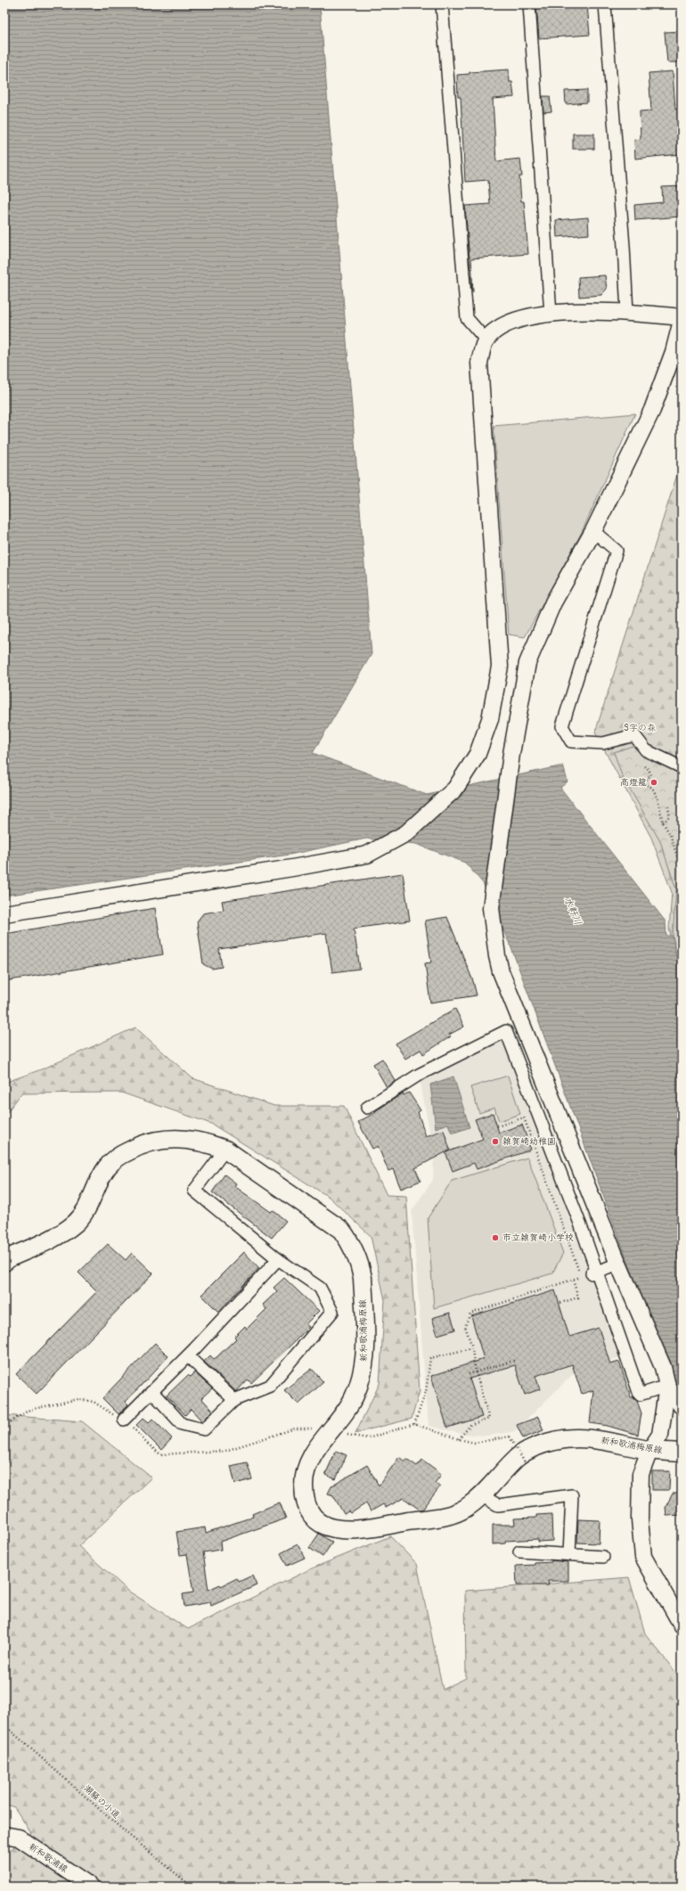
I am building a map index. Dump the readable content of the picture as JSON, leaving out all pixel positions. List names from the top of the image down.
{
  "streets": {
    "main road": ["新和歌浦梅原線"],
    "street": ["新和歌浦線"],
    "path": ["潮騒の小道"]
  },
  "water": ["水軒川"],
  "parks": ["S字の森"],
  "places": ["高燈籠", "雑賀崎幼稚園", "市立雑賀崎小学校"]
}
